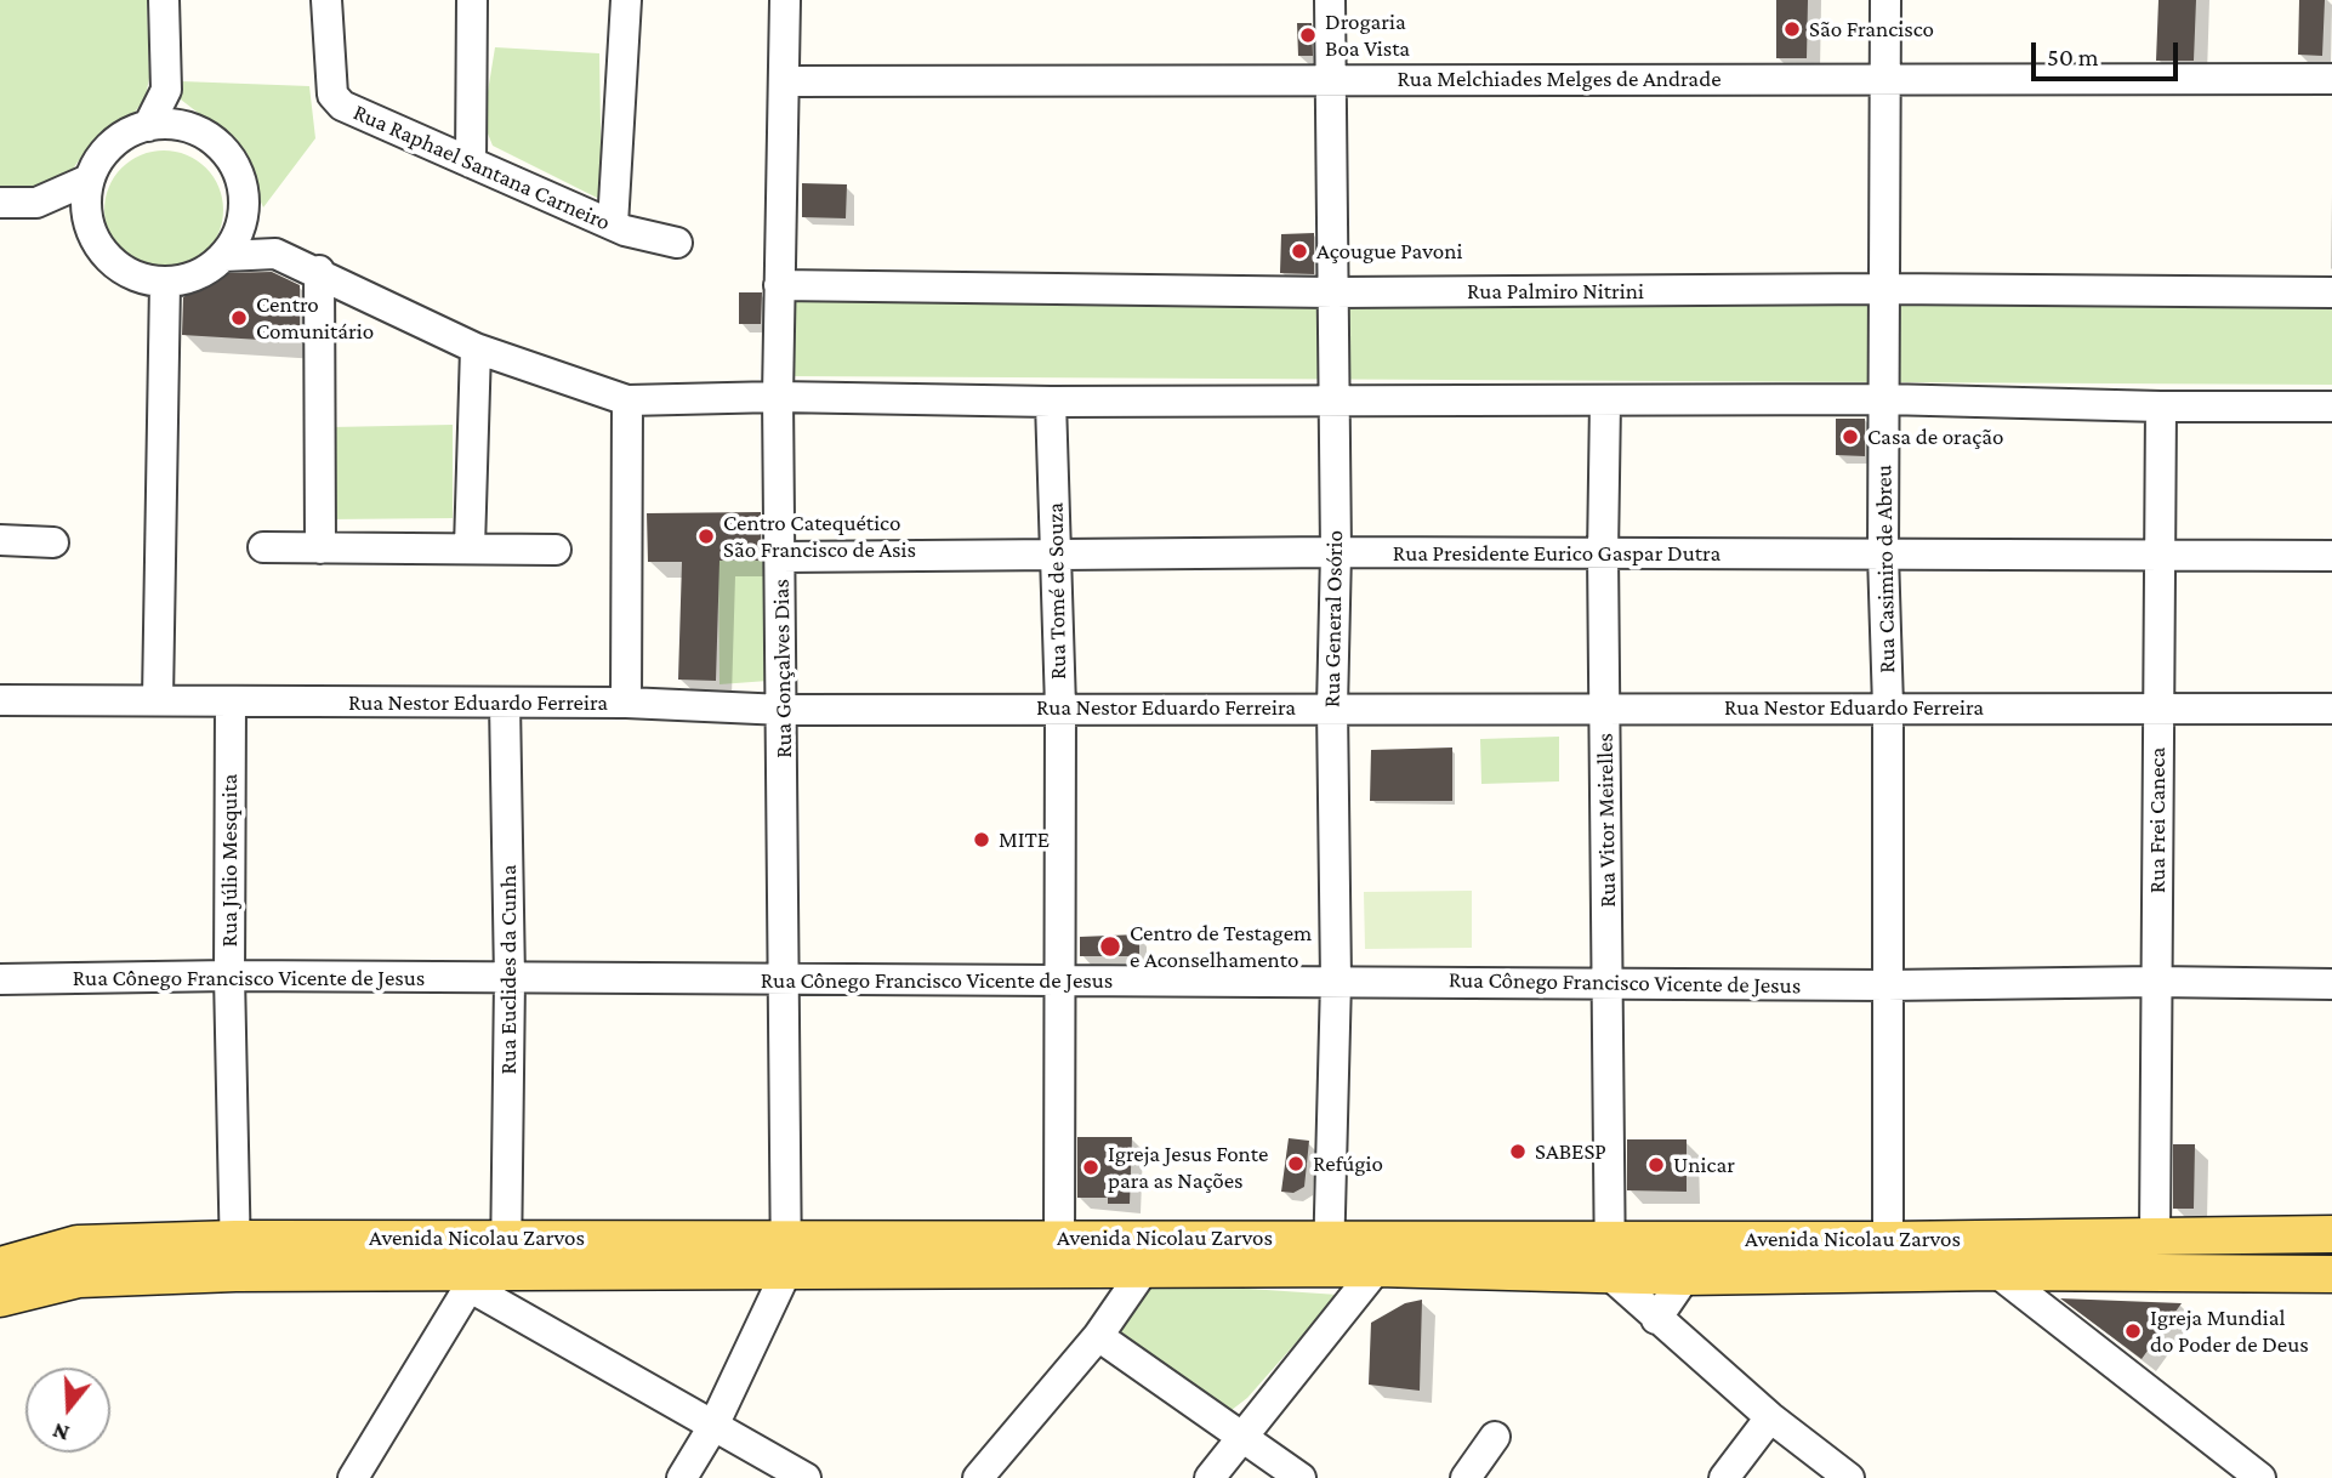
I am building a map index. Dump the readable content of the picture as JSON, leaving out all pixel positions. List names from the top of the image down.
{
  "streets": {
    "main road": ["Avenida Nicolau Zarvos"],
    "street": [
      "Rua Melchiades Melges de Andrade",
      "Rua Raphael Santana Carneiro",
      "Rua Palmiro Nitrini",
      "Rua Presidente Eurico Gaspar Dutra",
      "Rua Casimiro de Abreu",
      "Rua Tomé de Souza",
      "Rua General Osório",
      "Rua Gonçalves Dias",
      "Rua Nestor Eduardo Ferreira",
      "Rua Vitor Meirelles",
      "Rua Frei Caneca",
      "Rua Júlio Mesquita",
      "Rua Euclides da Cunha",
      "Rua Cônego Francisco Vicente de Jesus"
    ]
  },
  "crossings": [
    ["Rua Melchiades Melges de Andrade", "Rua Casimiro de Abreu"],
    ["Rua Melchiades Melges de Andrade", "Rua General Osório"],
    ["Rua Melchiades Melges de Andrade", "Rua Gonçalves Dias"],
    ["Rua Palmiro Nitrini", "Rua Casimiro de Abreu"],
    ["Rua Palmiro Nitrini", "Rua General Osório"],
    ["Rua Palmiro Nitrini", "Rua Gonçalves Dias"],
    ["Rua Presidente Eurico Gaspar Dutra", "Rua Casimiro de Abreu"],
    ["Rua Presidente Eurico Gaspar Dutra", "Rua Tomé de Souza"],
    ["Rua Presidente Eurico Gaspar Dutra", "Rua General Osório"],
    ["Rua Presidente Eurico Gaspar Dutra", "Rua Gonçalves Dias"],
    ["Rua Presidente Eurico Gaspar Dutra", "Rua Vitor Meirelles"],
    ["Rua Presidente Eurico Gaspar Dutra", "Rua Frei Caneca"],
    ["Rua Casimiro de Abreu", "Rua Nestor Eduardo Ferreira"],
    ["Rua Casimiro de Abreu", "Rua Cônego Francisco Vicente de Jesus"],
    ["Rua Casimiro de Abreu", "Avenida Nicolau Zarvos"],
    ["Rua Tomé de Souza", "Rua Nestor Eduardo Ferreira"],
    ["Rua Tomé de Souza", "Rua Cônego Francisco Vicente de Jesus"],
    ["Rua Tomé de Souza", "Avenida Nicolau Zarvos"],
    ["Rua General Osório", "Rua Nestor Eduardo Ferreira"],
    ["Rua General Osório", "Rua Cônego Francisco Vicente de Jesus"],
    ["Rua General Osório", "Avenida Nicolau Zarvos"],
    ["Rua Gonçalves Dias", "Rua Nestor Eduardo Ferreira"],
    ["Rua Gonçalves Dias", "Rua Cônego Francisco Vicente de Jesus"],
    ["Rua Gonçalves Dias", "Avenida Nicolau Zarvos"],
    ["Rua Nestor Eduardo Ferreira", "Rua Vitor Meirelles"],
    ["Rua Nestor Eduardo Ferreira", "Rua Frei Caneca"],
    ["Rua Nestor Eduardo Ferreira", "Rua Júlio Mesquita"],
    ["Rua Nestor Eduardo Ferreira", "Rua Euclides da Cunha"],
    ["Rua Vitor Meirelles", "Rua Cônego Francisco Vicente de Jesus"],
    ["Rua Vitor Meirelles", "Avenida Nicolau Zarvos"],
    ["Rua Frei Caneca", "Rua Cônego Francisco Vicente de Jesus"],
    ["Rua Frei Caneca", "Avenida Nicolau Zarvos"],
    ["Rua Júlio Mesquita", "Rua Cônego Francisco Vicente de Jesus"],
    ["Rua Júlio Mesquita", "Avenida Nicolau Zarvos"],
    ["Rua Euclides da Cunha", "Rua Cônego Francisco Vicente de Jesus"],
    ["Rua Euclides da Cunha", "Avenida Nicolau Zarvos"]
  ],
  "places": [
    "São Francisco",
    "Drogaria Boa Vista",
    "Açougue Pavoni",
    "Centro Comunitário",
    "Casa de oração",
    "Centro Catequético São Francisco de Asis",
    "MITE",
    "Centro de Testagem e Aconselhamento",
    "SABESP",
    "Refúgio",
    "Unicar",
    "Igreja Jesus Fonte para as Nações",
    "Igreja Mundial do Poder de Deus"
  ],
  "scale_bar": "50 m",
  "north": "bottom"
}
